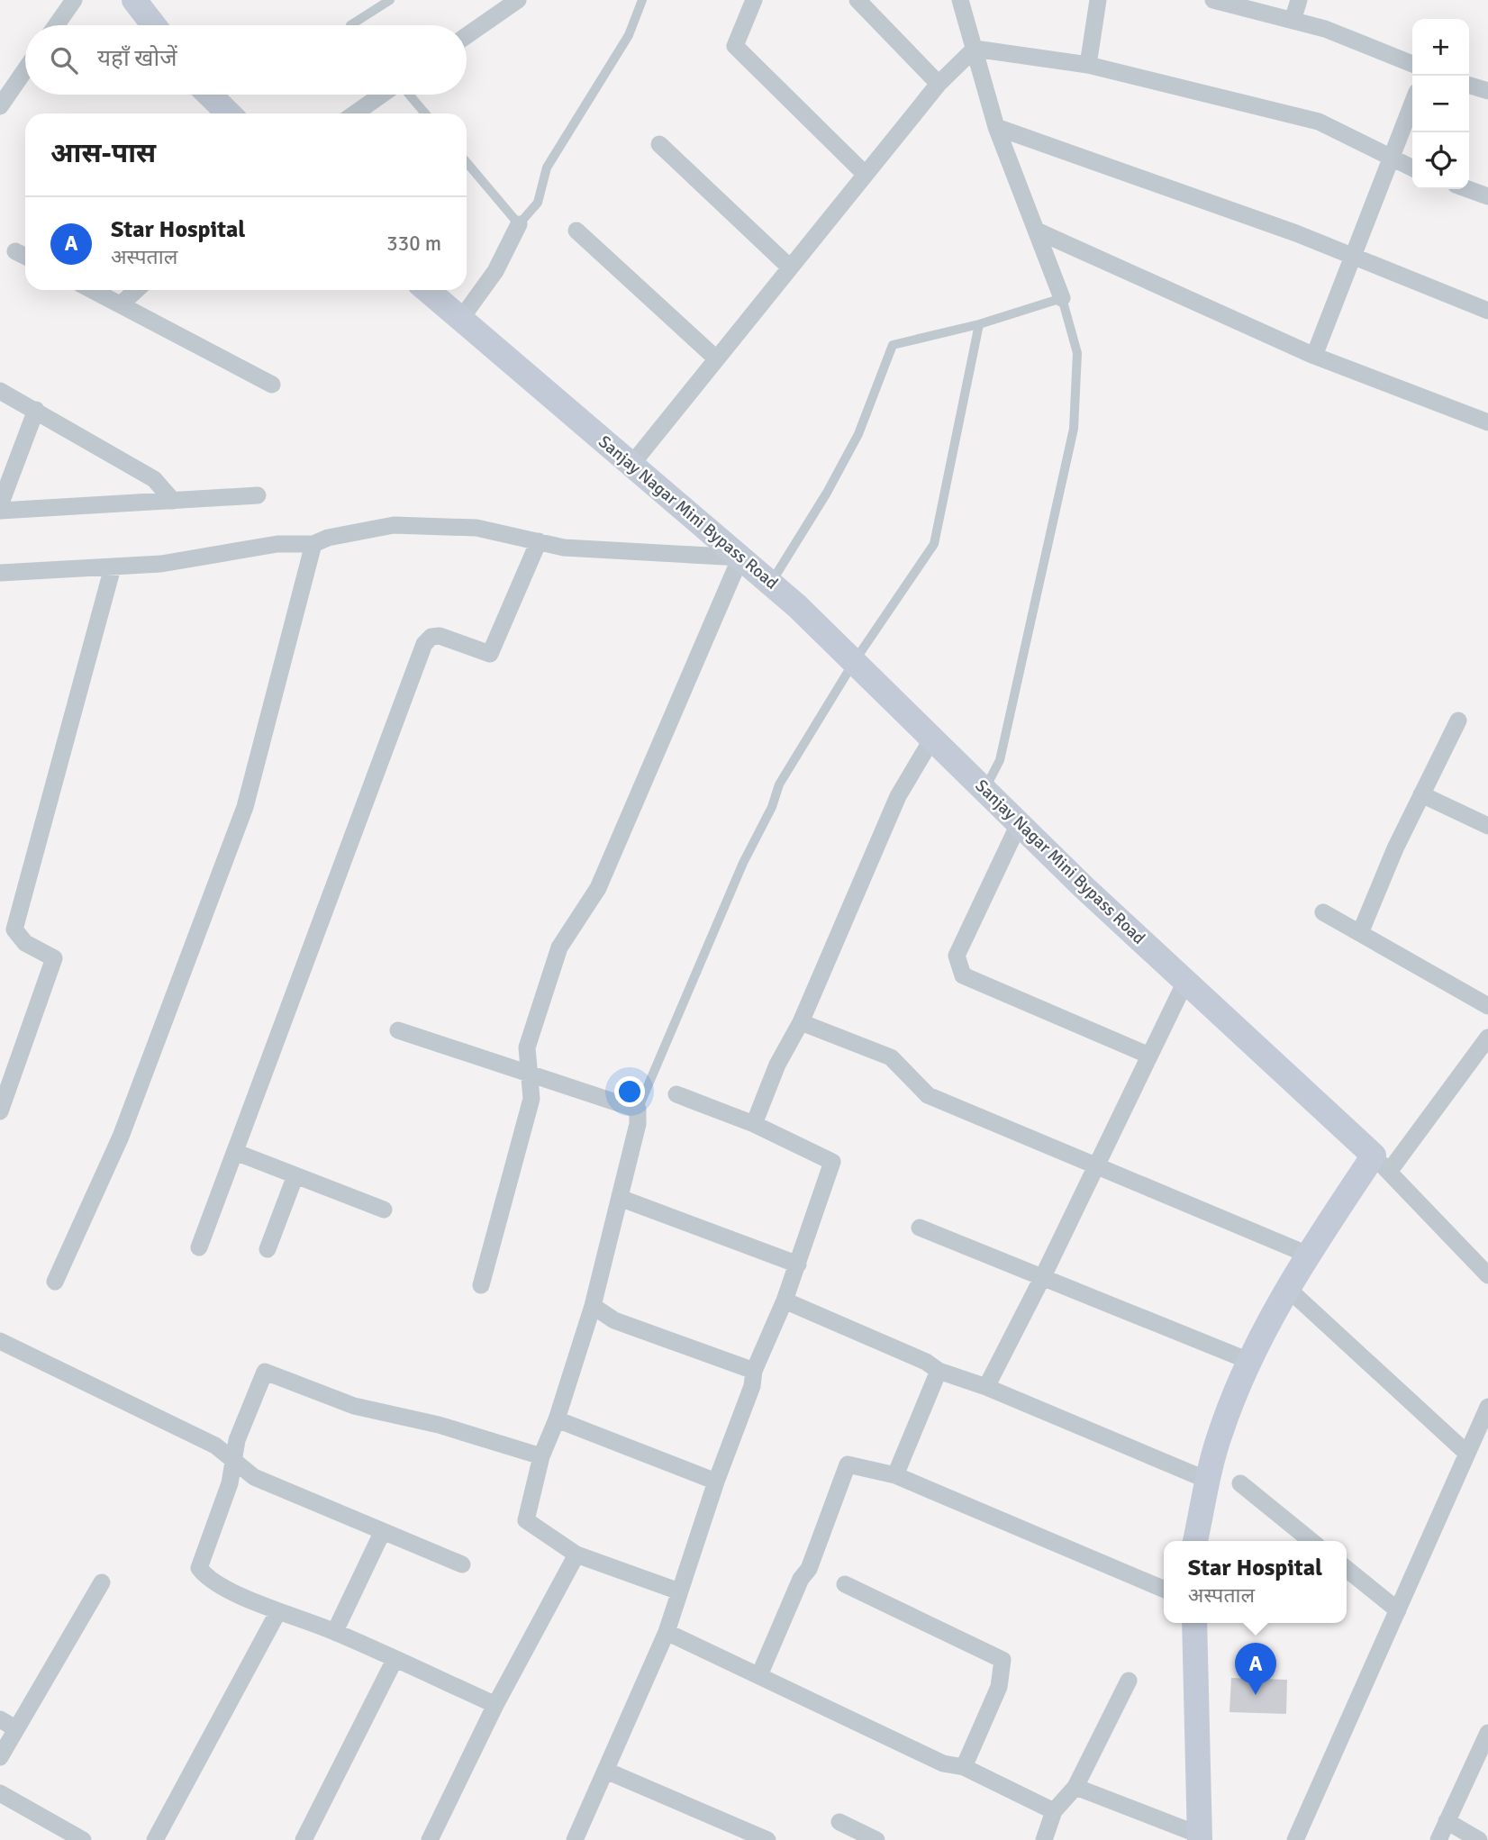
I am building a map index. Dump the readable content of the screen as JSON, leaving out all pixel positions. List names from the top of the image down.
{
  "streets": {
    "street": ["Sanjay Nagar Mini Bypass Road"]
  },
  "page": {
    "map_buttons": ["+", "−"],
    "search": "यहाँ खोजें",
    "heading": "आस-पास",
    "list": [
      {
        "mark": "A",
        "name": "Star Hospital",
        "note": "अस्पताल",
        "value": "330 m"
      }
    ],
    "popup": ["Star Hospital", "अस्पताल"],
    "pins": "A"
  }
}
